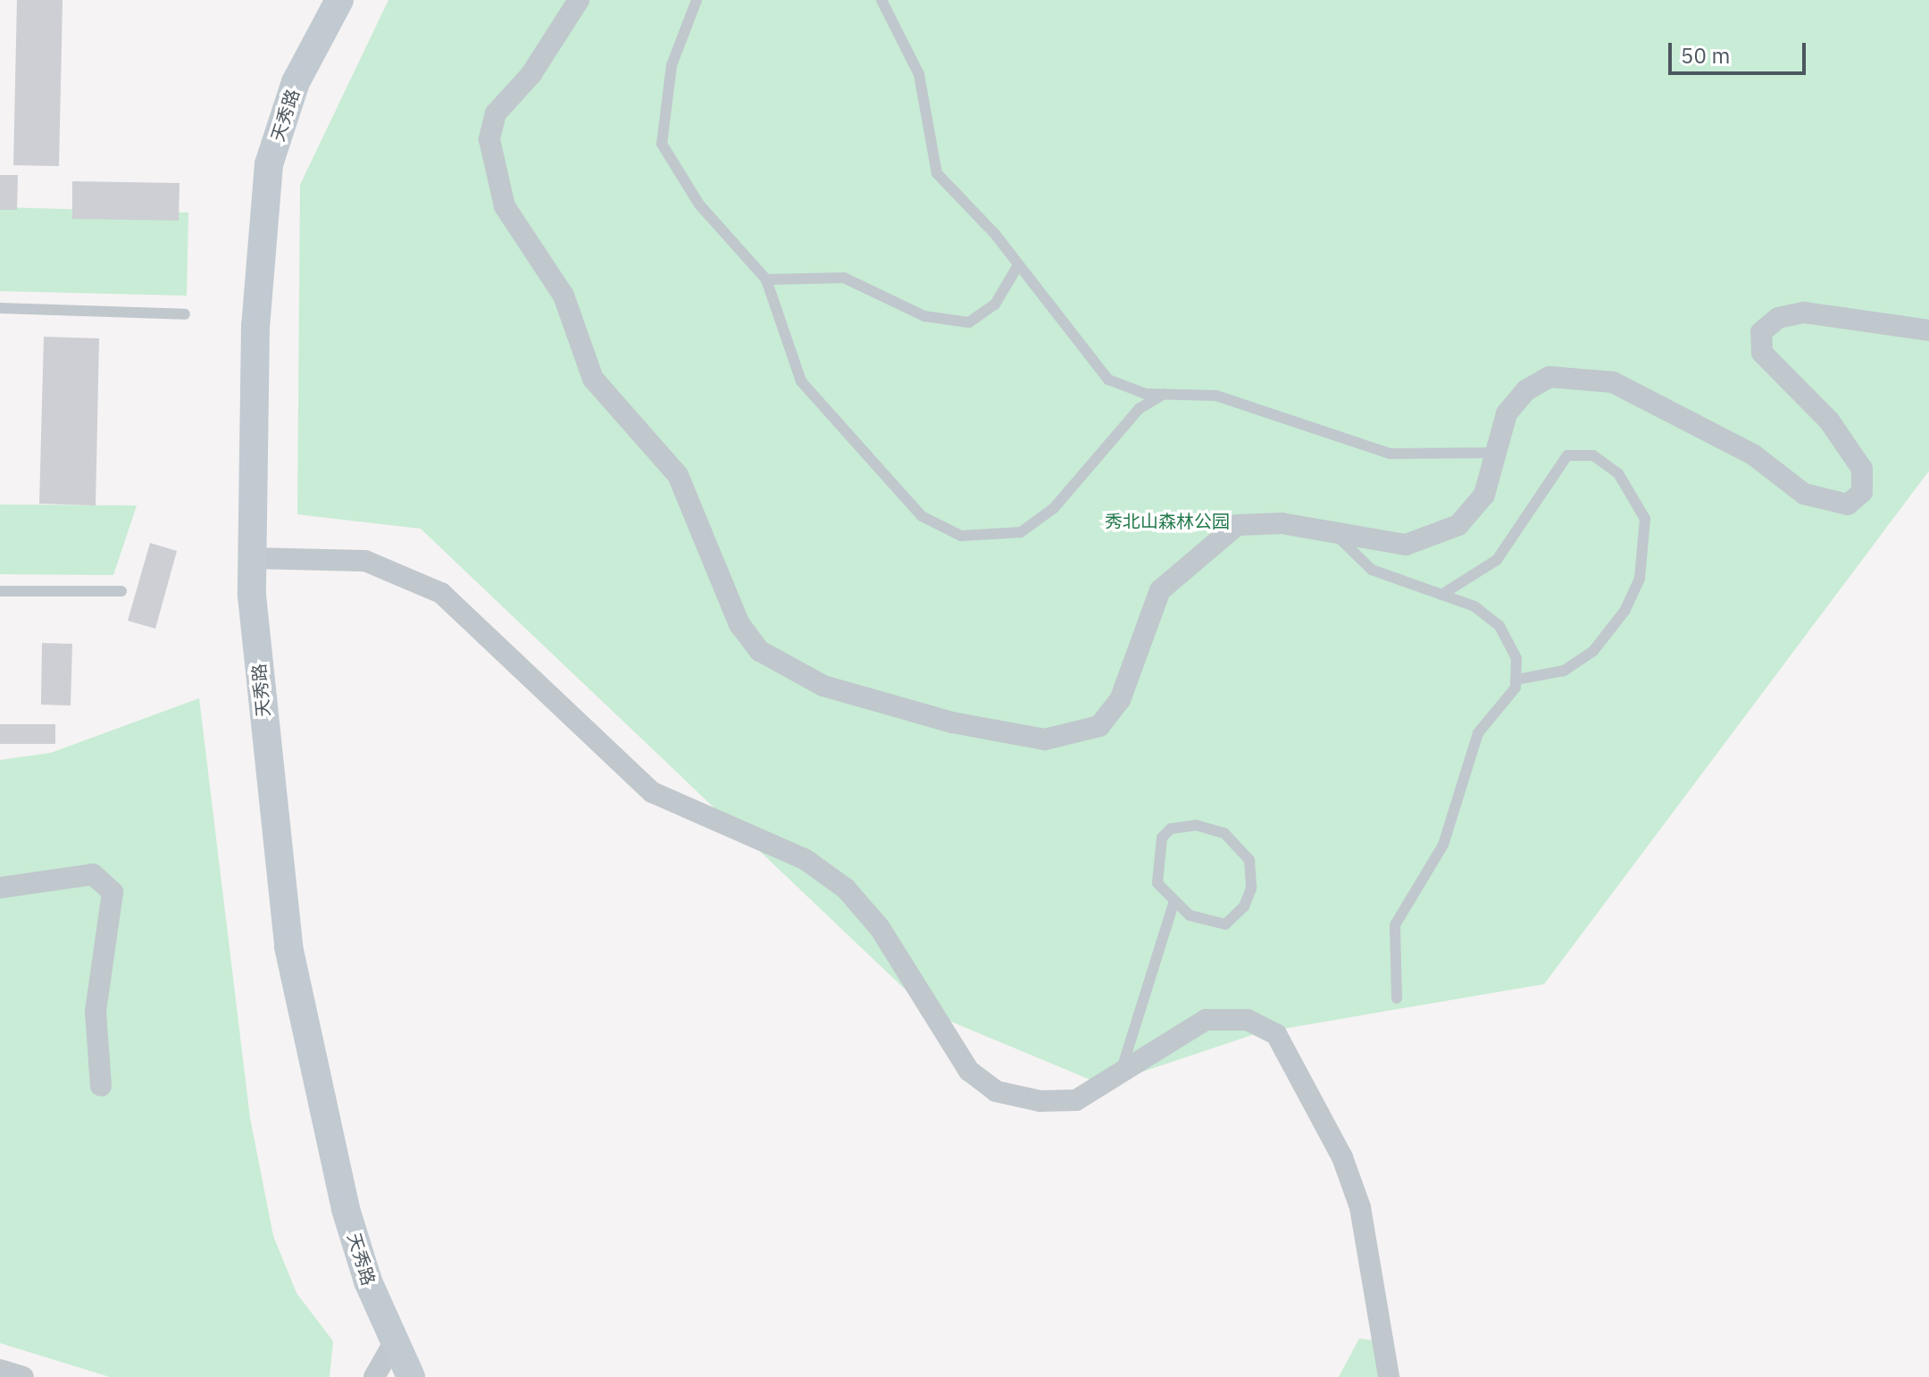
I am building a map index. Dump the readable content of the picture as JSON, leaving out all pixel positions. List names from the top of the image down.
{
  "streets": {
    "main road": ["天秀路"]
  },
  "parks": ["秀北山森林公园"],
  "scale_bar": "50 m"
}
